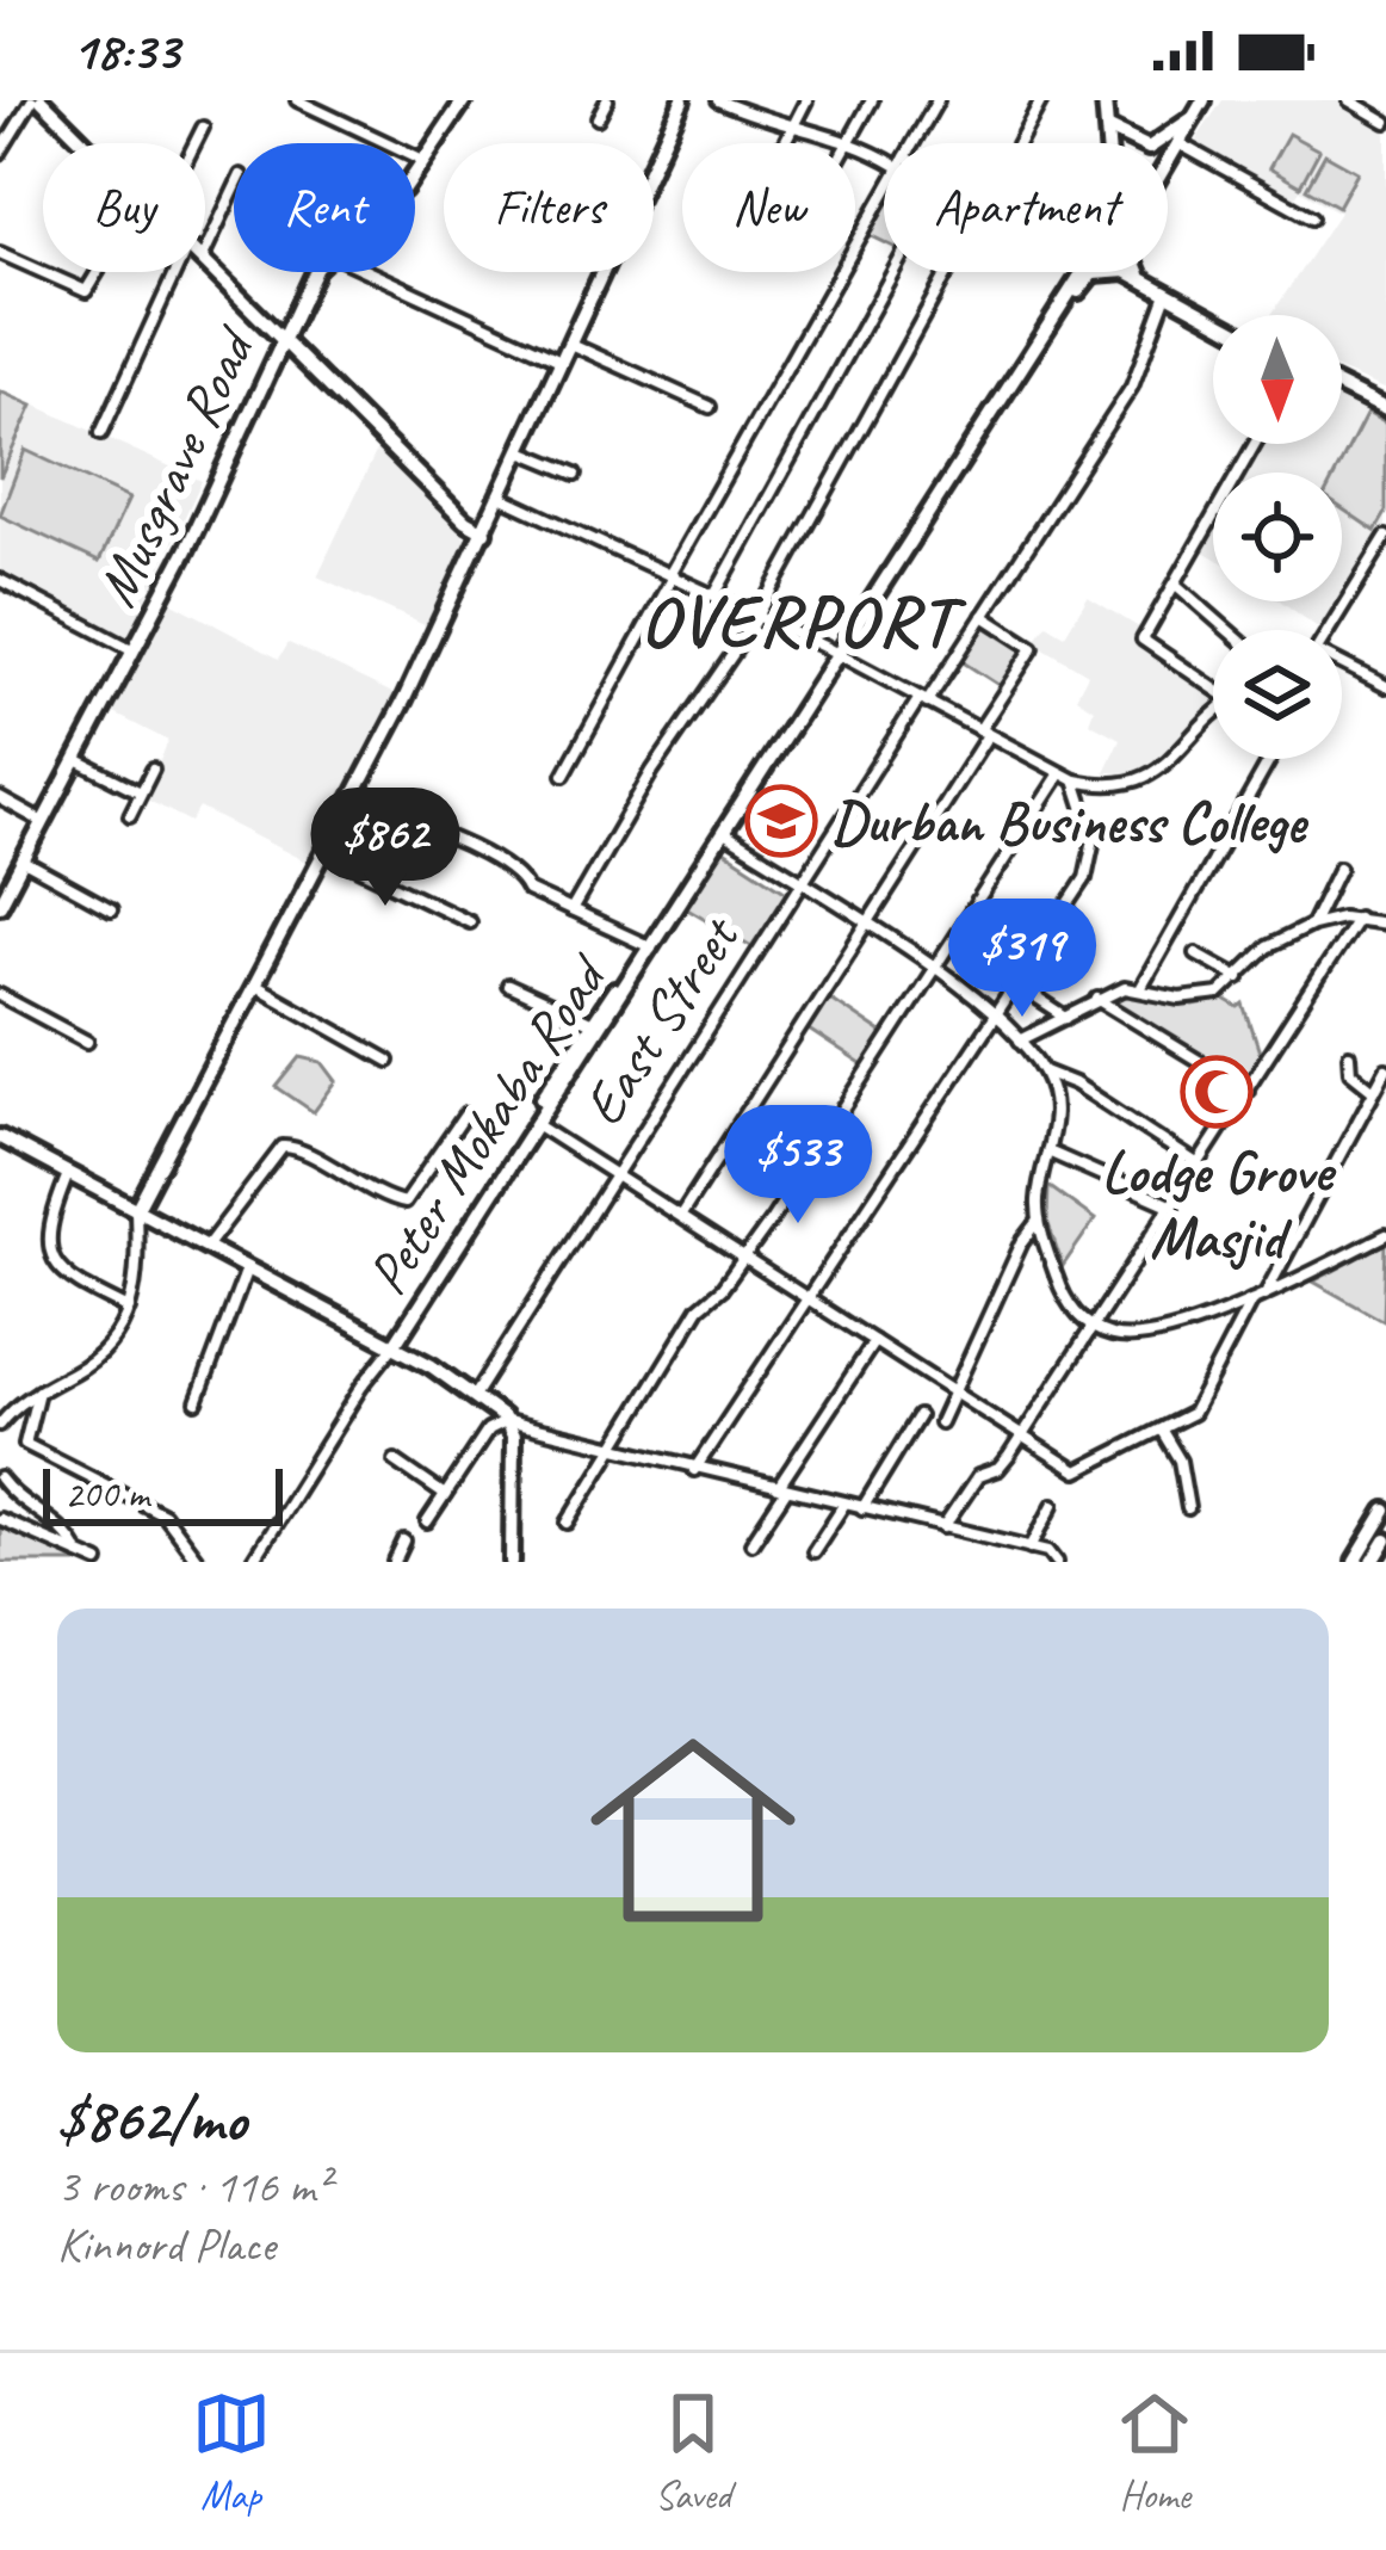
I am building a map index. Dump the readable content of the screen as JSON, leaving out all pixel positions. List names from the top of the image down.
{
  "streets": {
    "street": ["Musgrave Road", "East Street", "Peter Mokaba Road"]
  },
  "districts": ["OVERPORT"],
  "places": {
    "school or university": ["Durban Business College"],
    "mosque": ["Lodge Grove Masjid"]
  },
  "scale_bar": "200 m",
  "north": "bottom",
  "page": {
    "status": "18:33",
    "chip": [
      "Buy",
      "Rent",
      "Filters",
      "New",
      "Apartment"
    ],
    "price": ["$862", "$319", "$533"],
    "scale": "200 m",
    "list": [
      {
        "name": "$862/mo",
        "note": "3 rooms · 116 m² · Kinnord Place"
      }
    ],
    "tabs": ["Map", "Saved", "Home"]
  }
}
